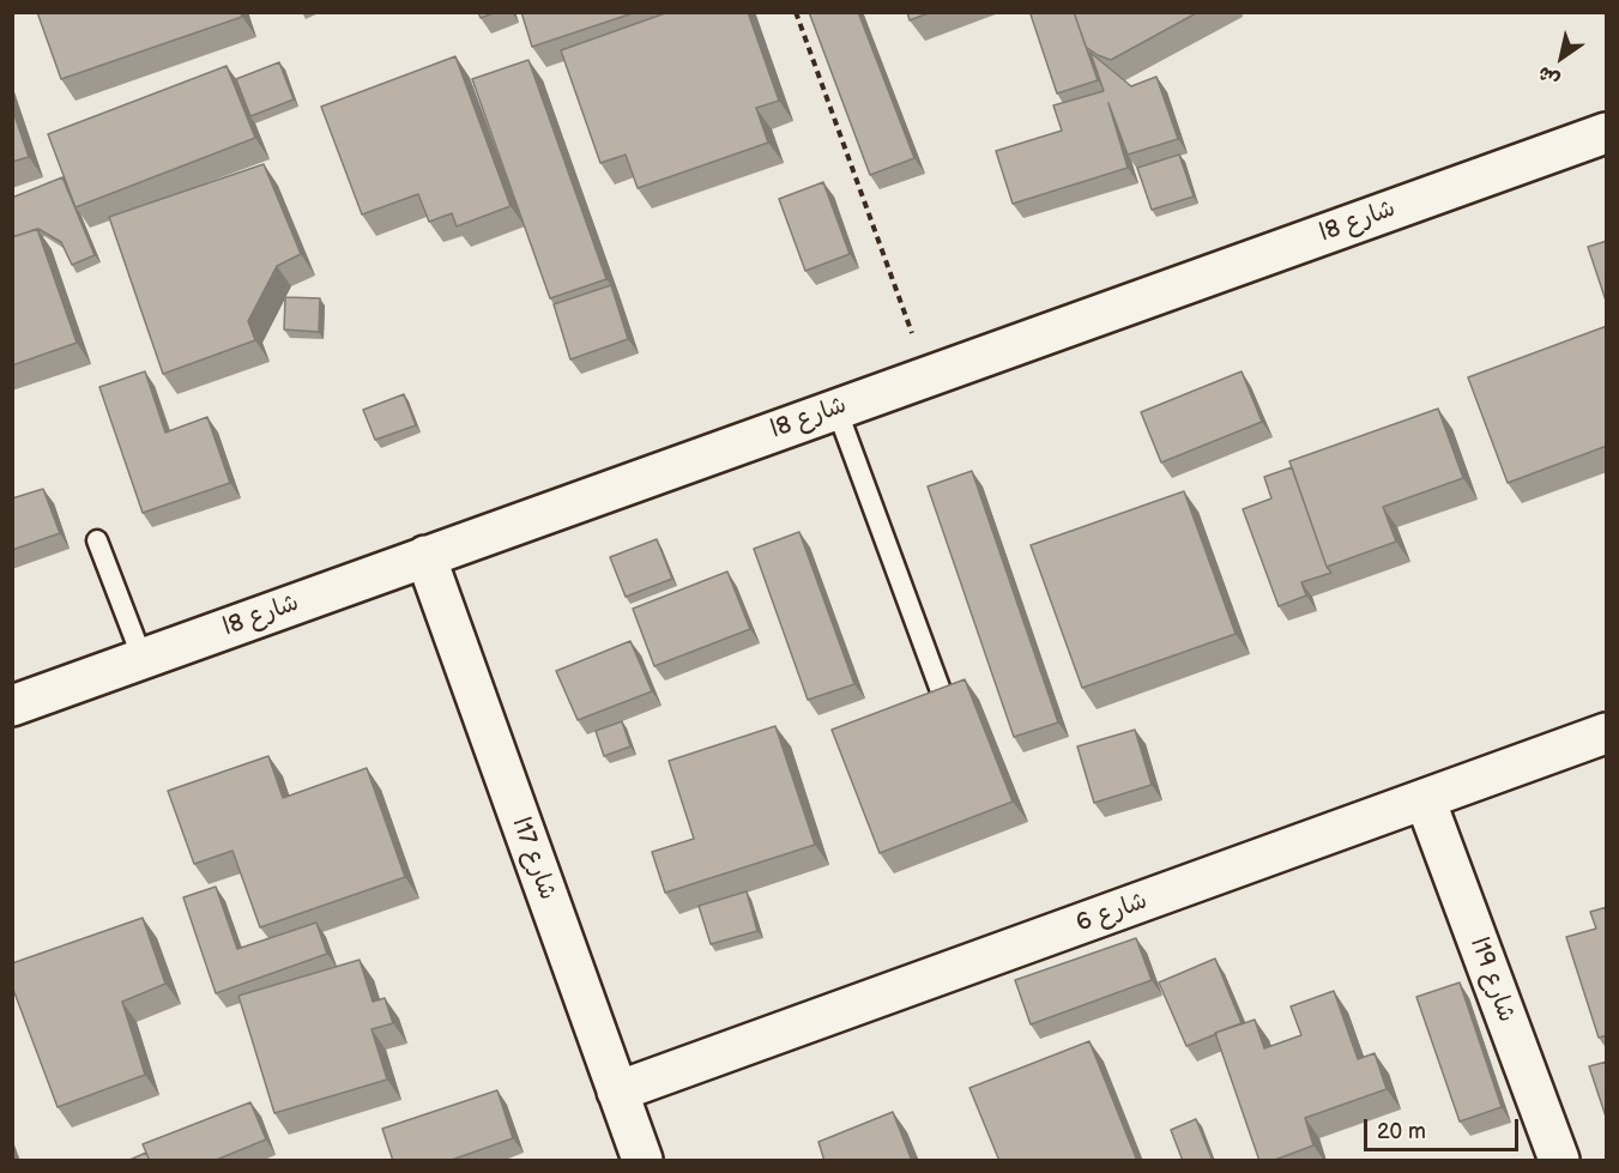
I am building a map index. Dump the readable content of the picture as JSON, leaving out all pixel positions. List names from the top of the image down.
{
  "streets": {
    "street": [
      "شارع 8ا",
      "شارع 17ا",
      "شارع 6",
      "شارع 19ا"
    ]
  },
  "crossings": [
    ["شارع 8ا", "شارع 17ا"],
    ["شارع 17ا", "شارع 6"],
    ["شارع 6", "شارع 19ا"]
  ],
  "scale_bar": "20 m",
  "north": "bottom left"
}
